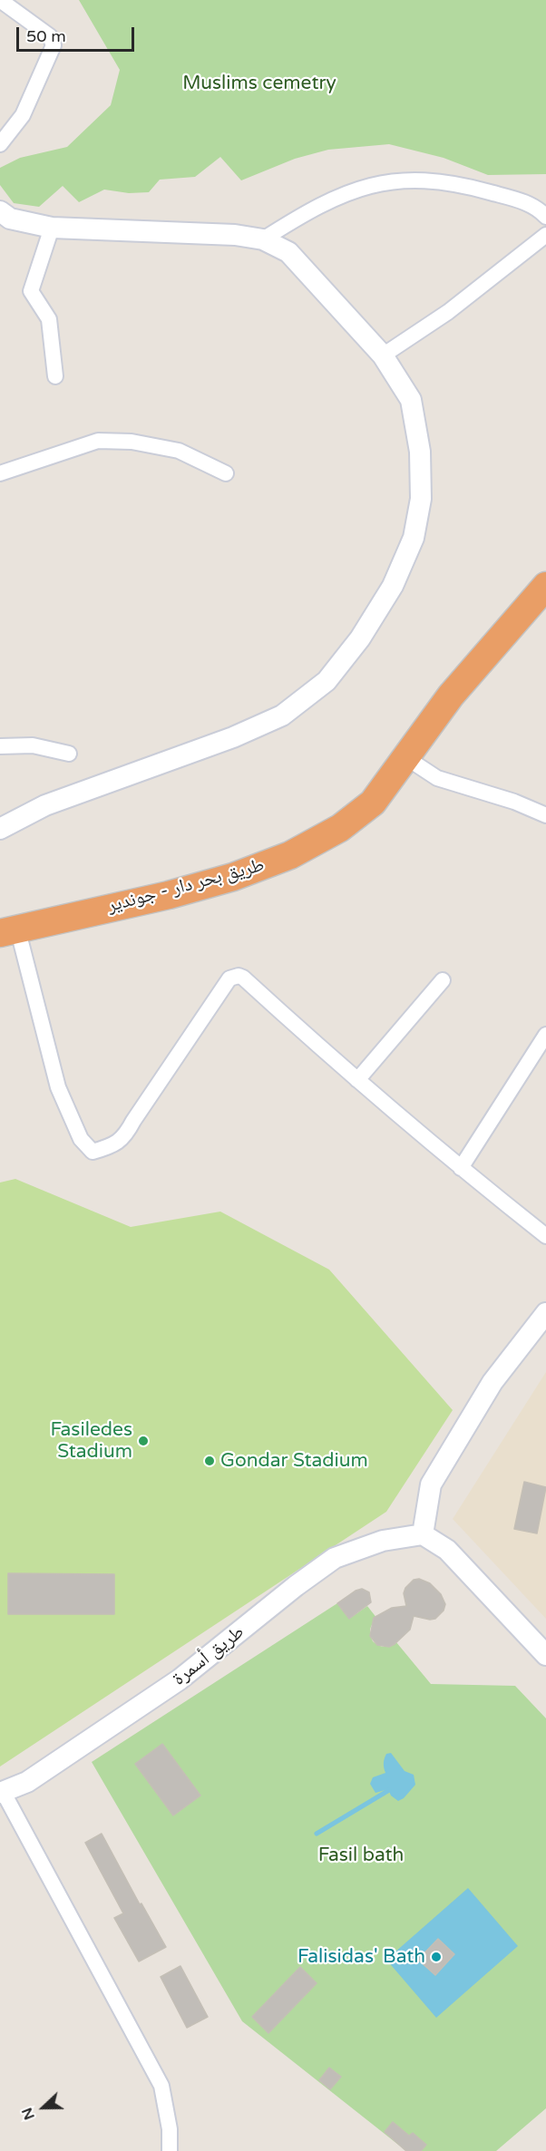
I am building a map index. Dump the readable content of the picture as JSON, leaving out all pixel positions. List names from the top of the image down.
{
  "streets": {
    "highway": ["طريق بحر دار - جوندير"],
    "street": ["طريق أسمرة"]
  },
  "parks": ["Muslims cemetry", "Fasil bath"],
  "places": ["Fasiledes Stadium", "Gondar Stadium", "Falisidas' Bath"],
  "scale_bar": "50 m",
  "north": "left"
}
